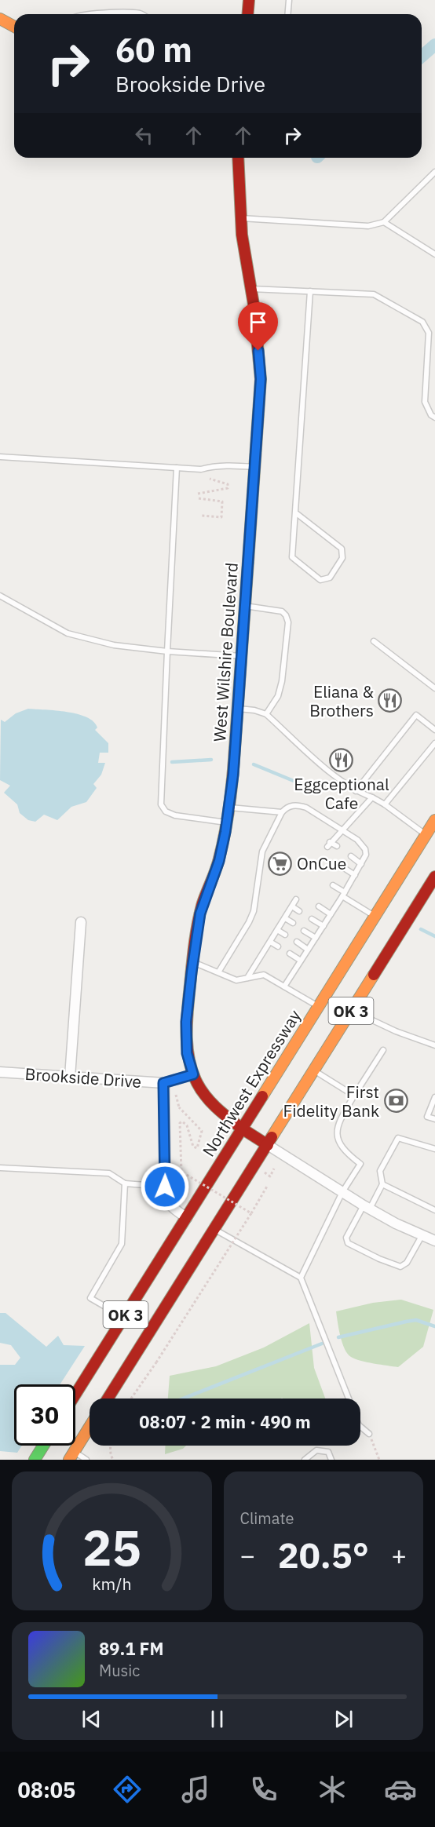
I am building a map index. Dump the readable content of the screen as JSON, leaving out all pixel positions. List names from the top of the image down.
{
  "streets": {
    "main road": ["West Wilshire Boulevard", "OK 3", "Northwest Expressway"],
    "street": ["Brookside Drive"]
  },
  "crossings": [
    ["West Wilshire Boulevard", "OK 3"],
    ["West Wilshire Boulevard", "Brookside Drive"],
    ["West Wilshire Boulevard", "Northwest Expressway"]
  ],
  "places": {
    "restaurant": ["Eliana & Brothers", "Eggceptional Cafe"],
    "supermarket": ["OnCue"],
    "bank": ["First Fidelity Bank"]
  },
  "page": {
    "turn": ["60 m", "Brookside Drive"],
    "limit": "30",
    "trip": "08:07 · 2 min · 490 m",
    "tile": "Climate",
    "heat": ["−", "20.5°", "+"],
    "song": ["89.1 FM", "Music"],
    "tabs": "08:05",
    "gauge": ["25", "km/h"]
  }
}
